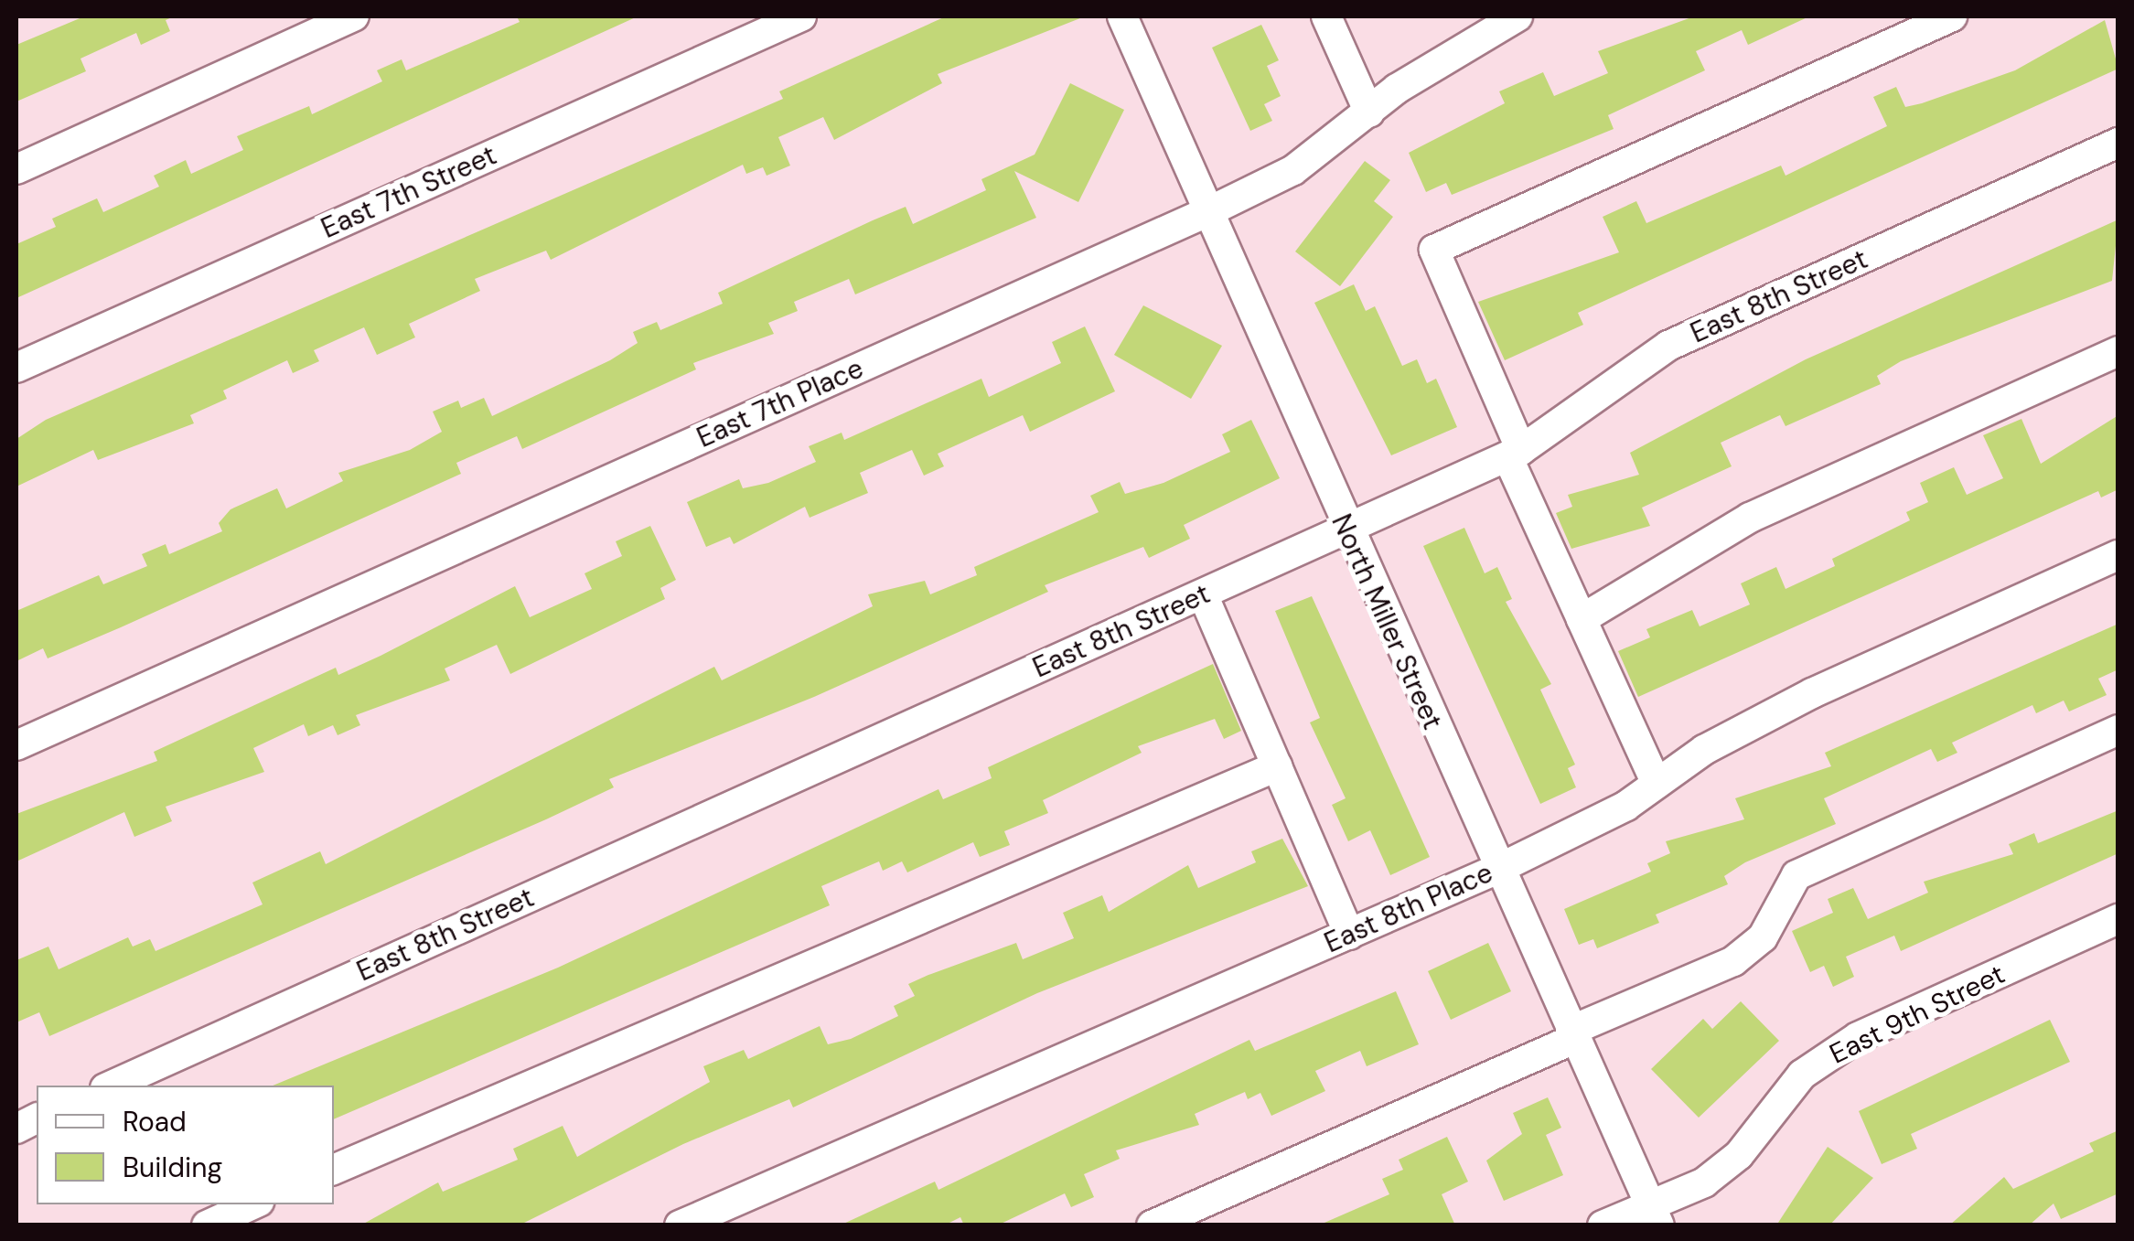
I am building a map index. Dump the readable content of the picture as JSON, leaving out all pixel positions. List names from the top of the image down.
{
  "streets": {
    "street": [
      "East 7th Street",
      "East 8th Street",
      "East 7th Place",
      "North Miller Street",
      "East 8th Place",
      "East 9th Street"
    ]
  },
  "crossings": [
    ["East 8th Street", "North Miller Street"],
    ["East 7th Place", "North Miller Street"],
    ["North Miller Street", "East 8th Place"],
    ["North Miller Street", "East 9th Street"]
  ],
  "legend": ["Road", "Building"]
}
